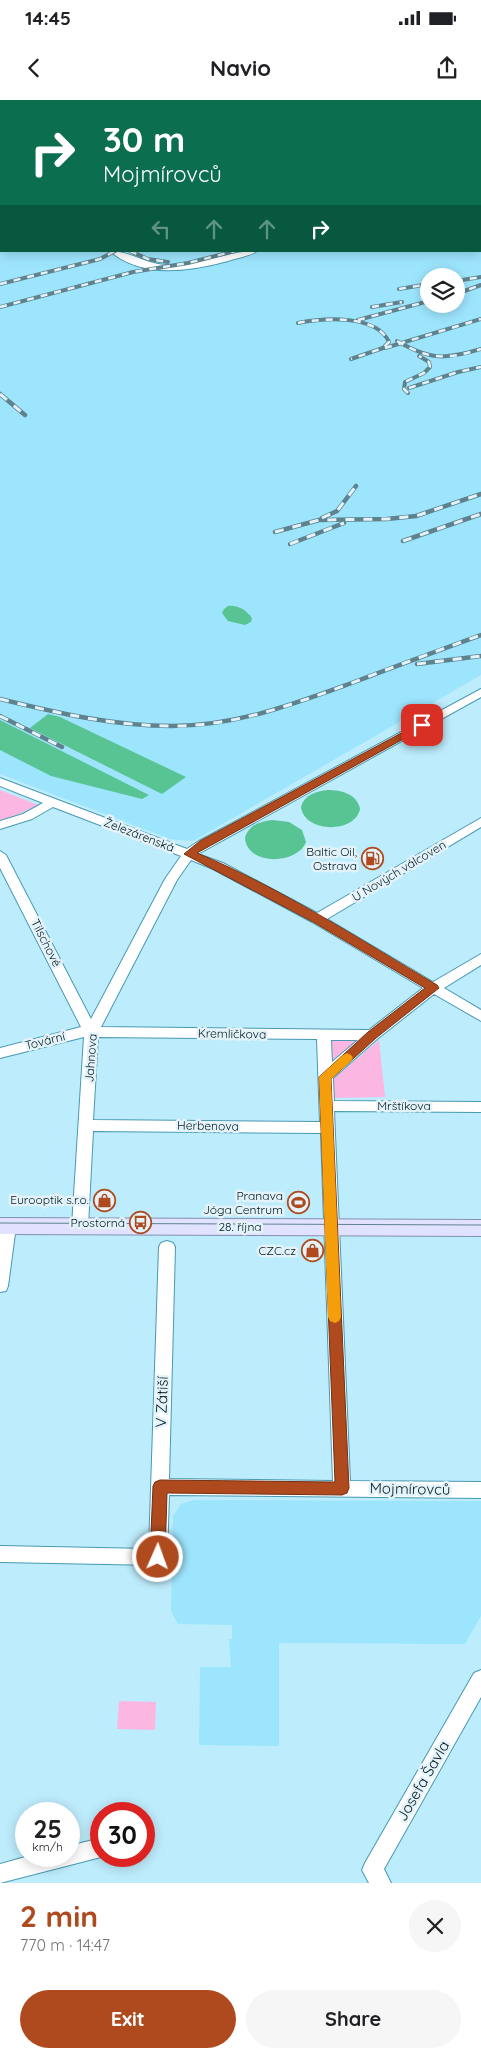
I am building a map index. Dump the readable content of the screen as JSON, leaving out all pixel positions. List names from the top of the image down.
{
  "streets": {
    "main road": ["28. října"],
    "street": [
      "Železárenská",
      "U Nových válcoven",
      "Tilschové",
      "Kremličkova",
      "Tovární",
      "Jahnova",
      "Mrštíkova",
      "Herbenova",
      "V Zátiší",
      "Mojmírovců",
      "Josefa Šavla"
    ]
  },
  "crossings": [
    ["Železárenská", "U Nových válcoven"],
    ["Železárenská", "Jahnova"],
    ["Tilschové", "Kremličkova"],
    ["Tilschové", "Tovární"],
    ["Tilschové", "Jahnova"],
    ["Kremličkova", "Tovární"],
    ["Kremličkova", "Jahnova"],
    ["Tovární", "Jahnova"],
    ["Jahnova", "Herbenova"],
    ["Jahnova", "28. října"],
    ["V Zátiší", "Mojmírovců"]
  ],
  "places": {
    "fuel station": ["Baltic Oil, Ostrava"],
    "shop": ["Eurooptik s.r.o.", "CZC.cz"],
    "sports": ["Pranava Jóga Centrum"],
    "bus stop": ["Prostorná"]
  },
  "page": {
    "status": "14:45",
    "header": "Navio",
    "turn": ["30 m", "Mojmírovců"],
    "speed": "25 km/h",
    "limit": "30",
    "heading": ["2 min", "770 m · 14:47"],
    "buttons": ["Exit", "Share"]
  }
}
